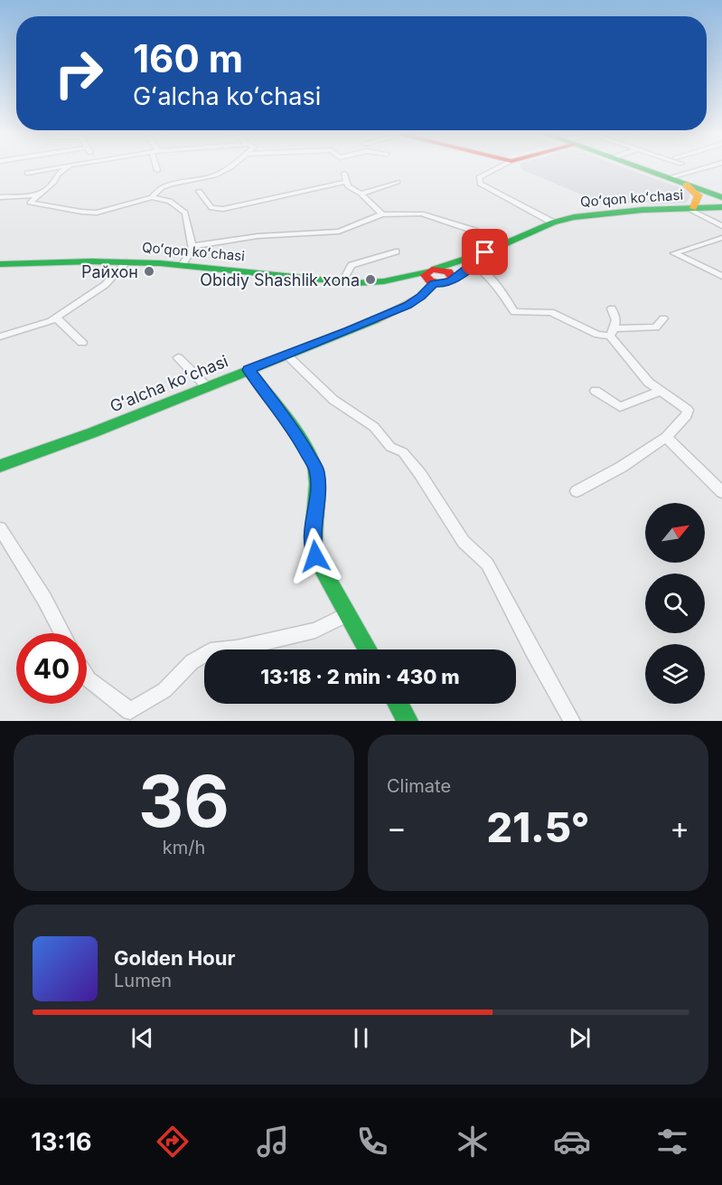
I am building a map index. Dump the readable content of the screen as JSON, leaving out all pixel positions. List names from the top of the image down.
{
  "streets": {
    "main road": ["Qoʻqon koʻchasi", "Gʻalcha koʻchasi"]
  },
  "crossings": [
    ["Qoʻqon koʻchasi", "Gʻalcha koʻchasi"]
  ],
  "places": ["Райхон", "Obidiy Shashlik xona"],
  "north": "top right",
  "page": {
    "turn": ["160 m", "Gʻalcha koʻchasi"],
    "limit": "40",
    "trip": "13:18 · 2 min · 430 m",
    "tile": [
      ["36", "km/h"],
      "Climate"
    ],
    "heat": ["−", "21.5°", "+"],
    "song": ["Golden Hour", "Lumen"],
    "tabs": "13:16"
  }
}
